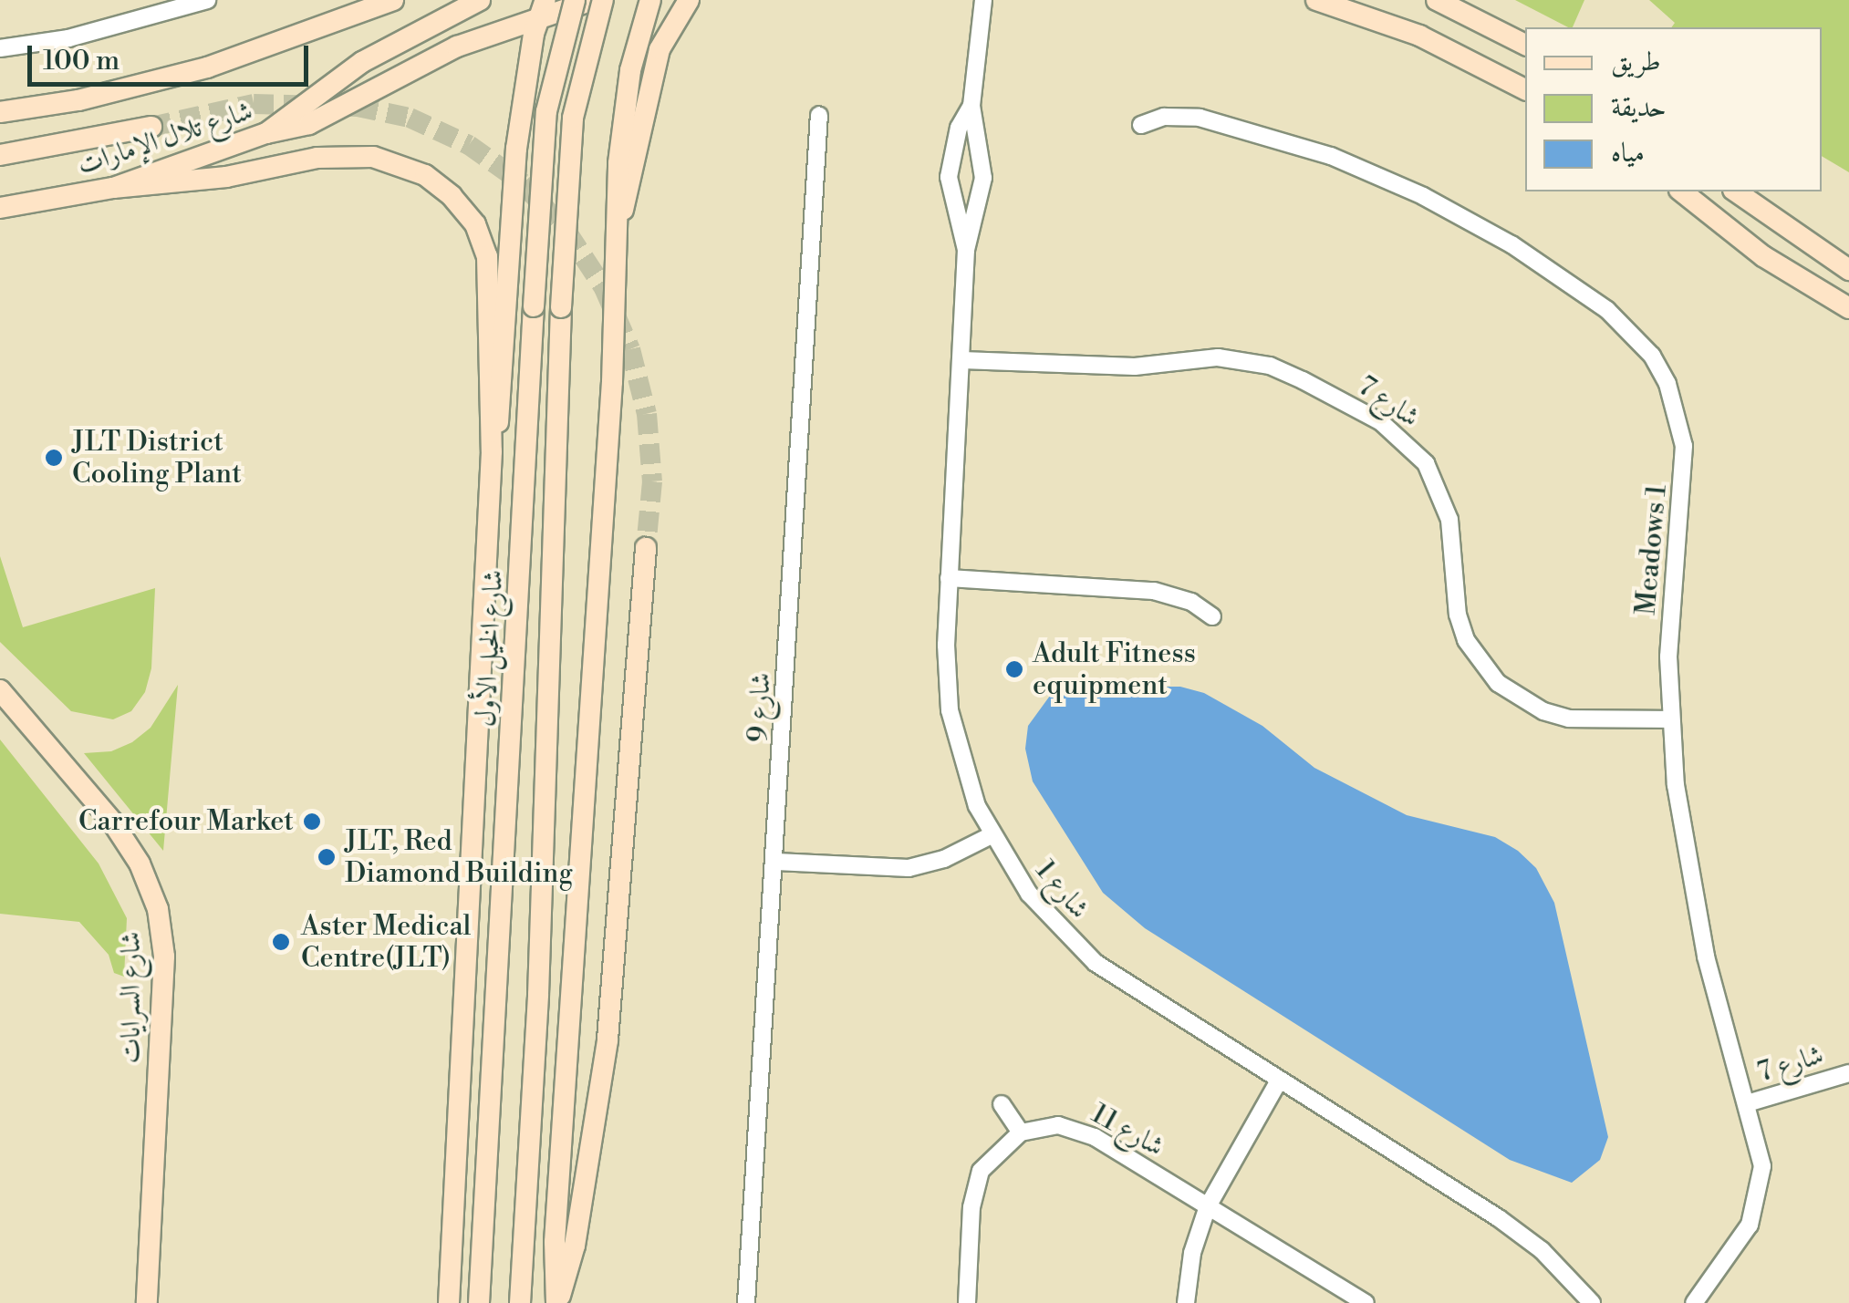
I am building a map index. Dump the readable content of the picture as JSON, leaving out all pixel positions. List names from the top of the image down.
{
  "streets": {
    "main road": ["شارع تلال الإمارات", "شارع الخيل الأول", "شارع السرايات"],
    "street": [
      "شارع 7",
      "Meadows 1",
      "شارع 9",
      "شارع 1",
      "شارع 11"
    ]
  },
  "crossings": [
    ["شارع 7", "Meadows 1"],
    ["شارع 7", "شارع 1"]
  ],
  "places": [
    "JLT District Cooling Plant",
    "Adult Fitness equipment",
    "Carrefour Market",
    "JLT, Red Diamond Building",
    "Aster Medical Centre(JLT)"
  ],
  "legend": ["طريق", "حديقة", "مياه"],
  "scale_bar": "100 m"
}
